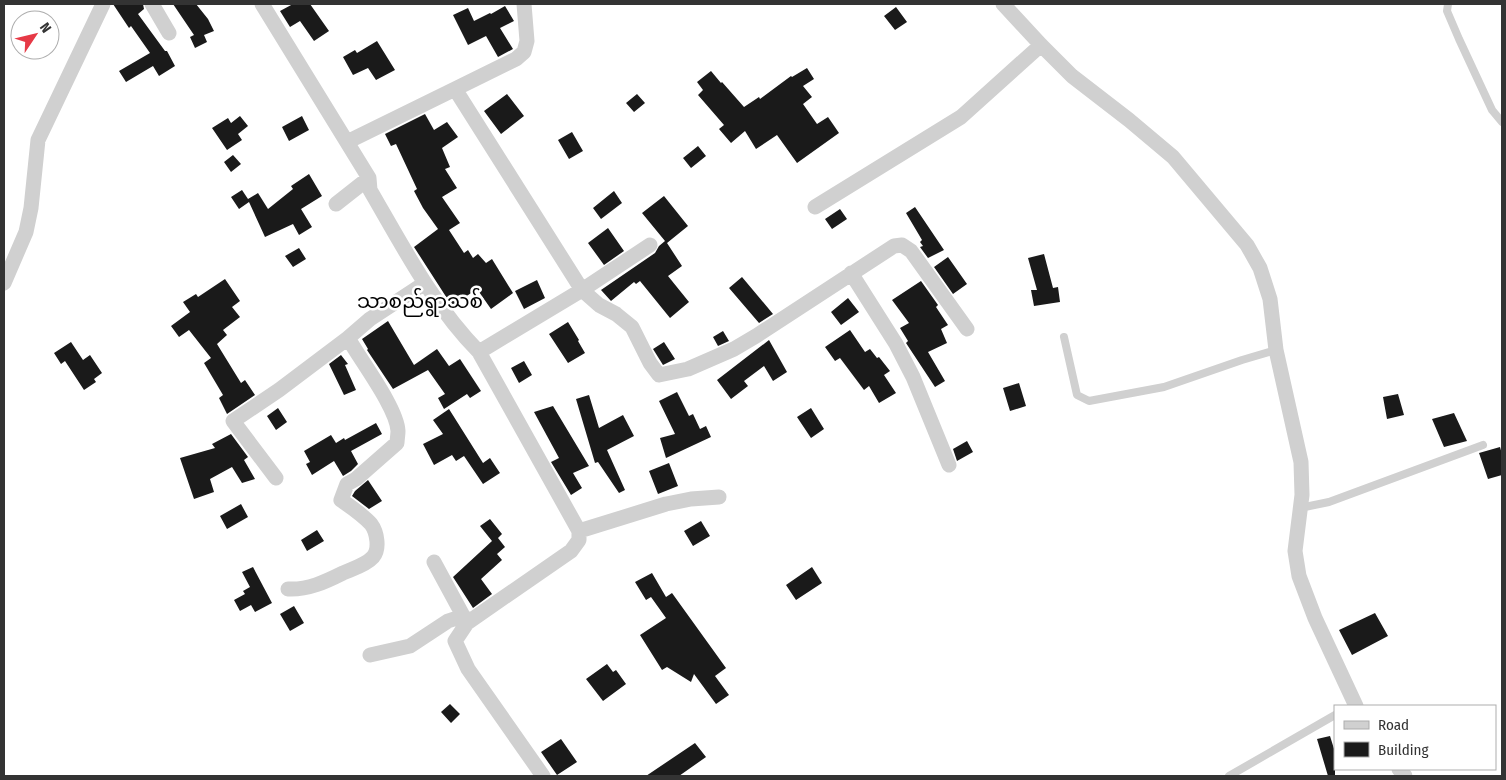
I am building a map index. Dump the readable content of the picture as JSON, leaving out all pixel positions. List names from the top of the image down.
{
  "districts": ["သာစည်ရွာသစ်"],
  "legend": ["Road", "Building"],
  "north": "top right"
}
